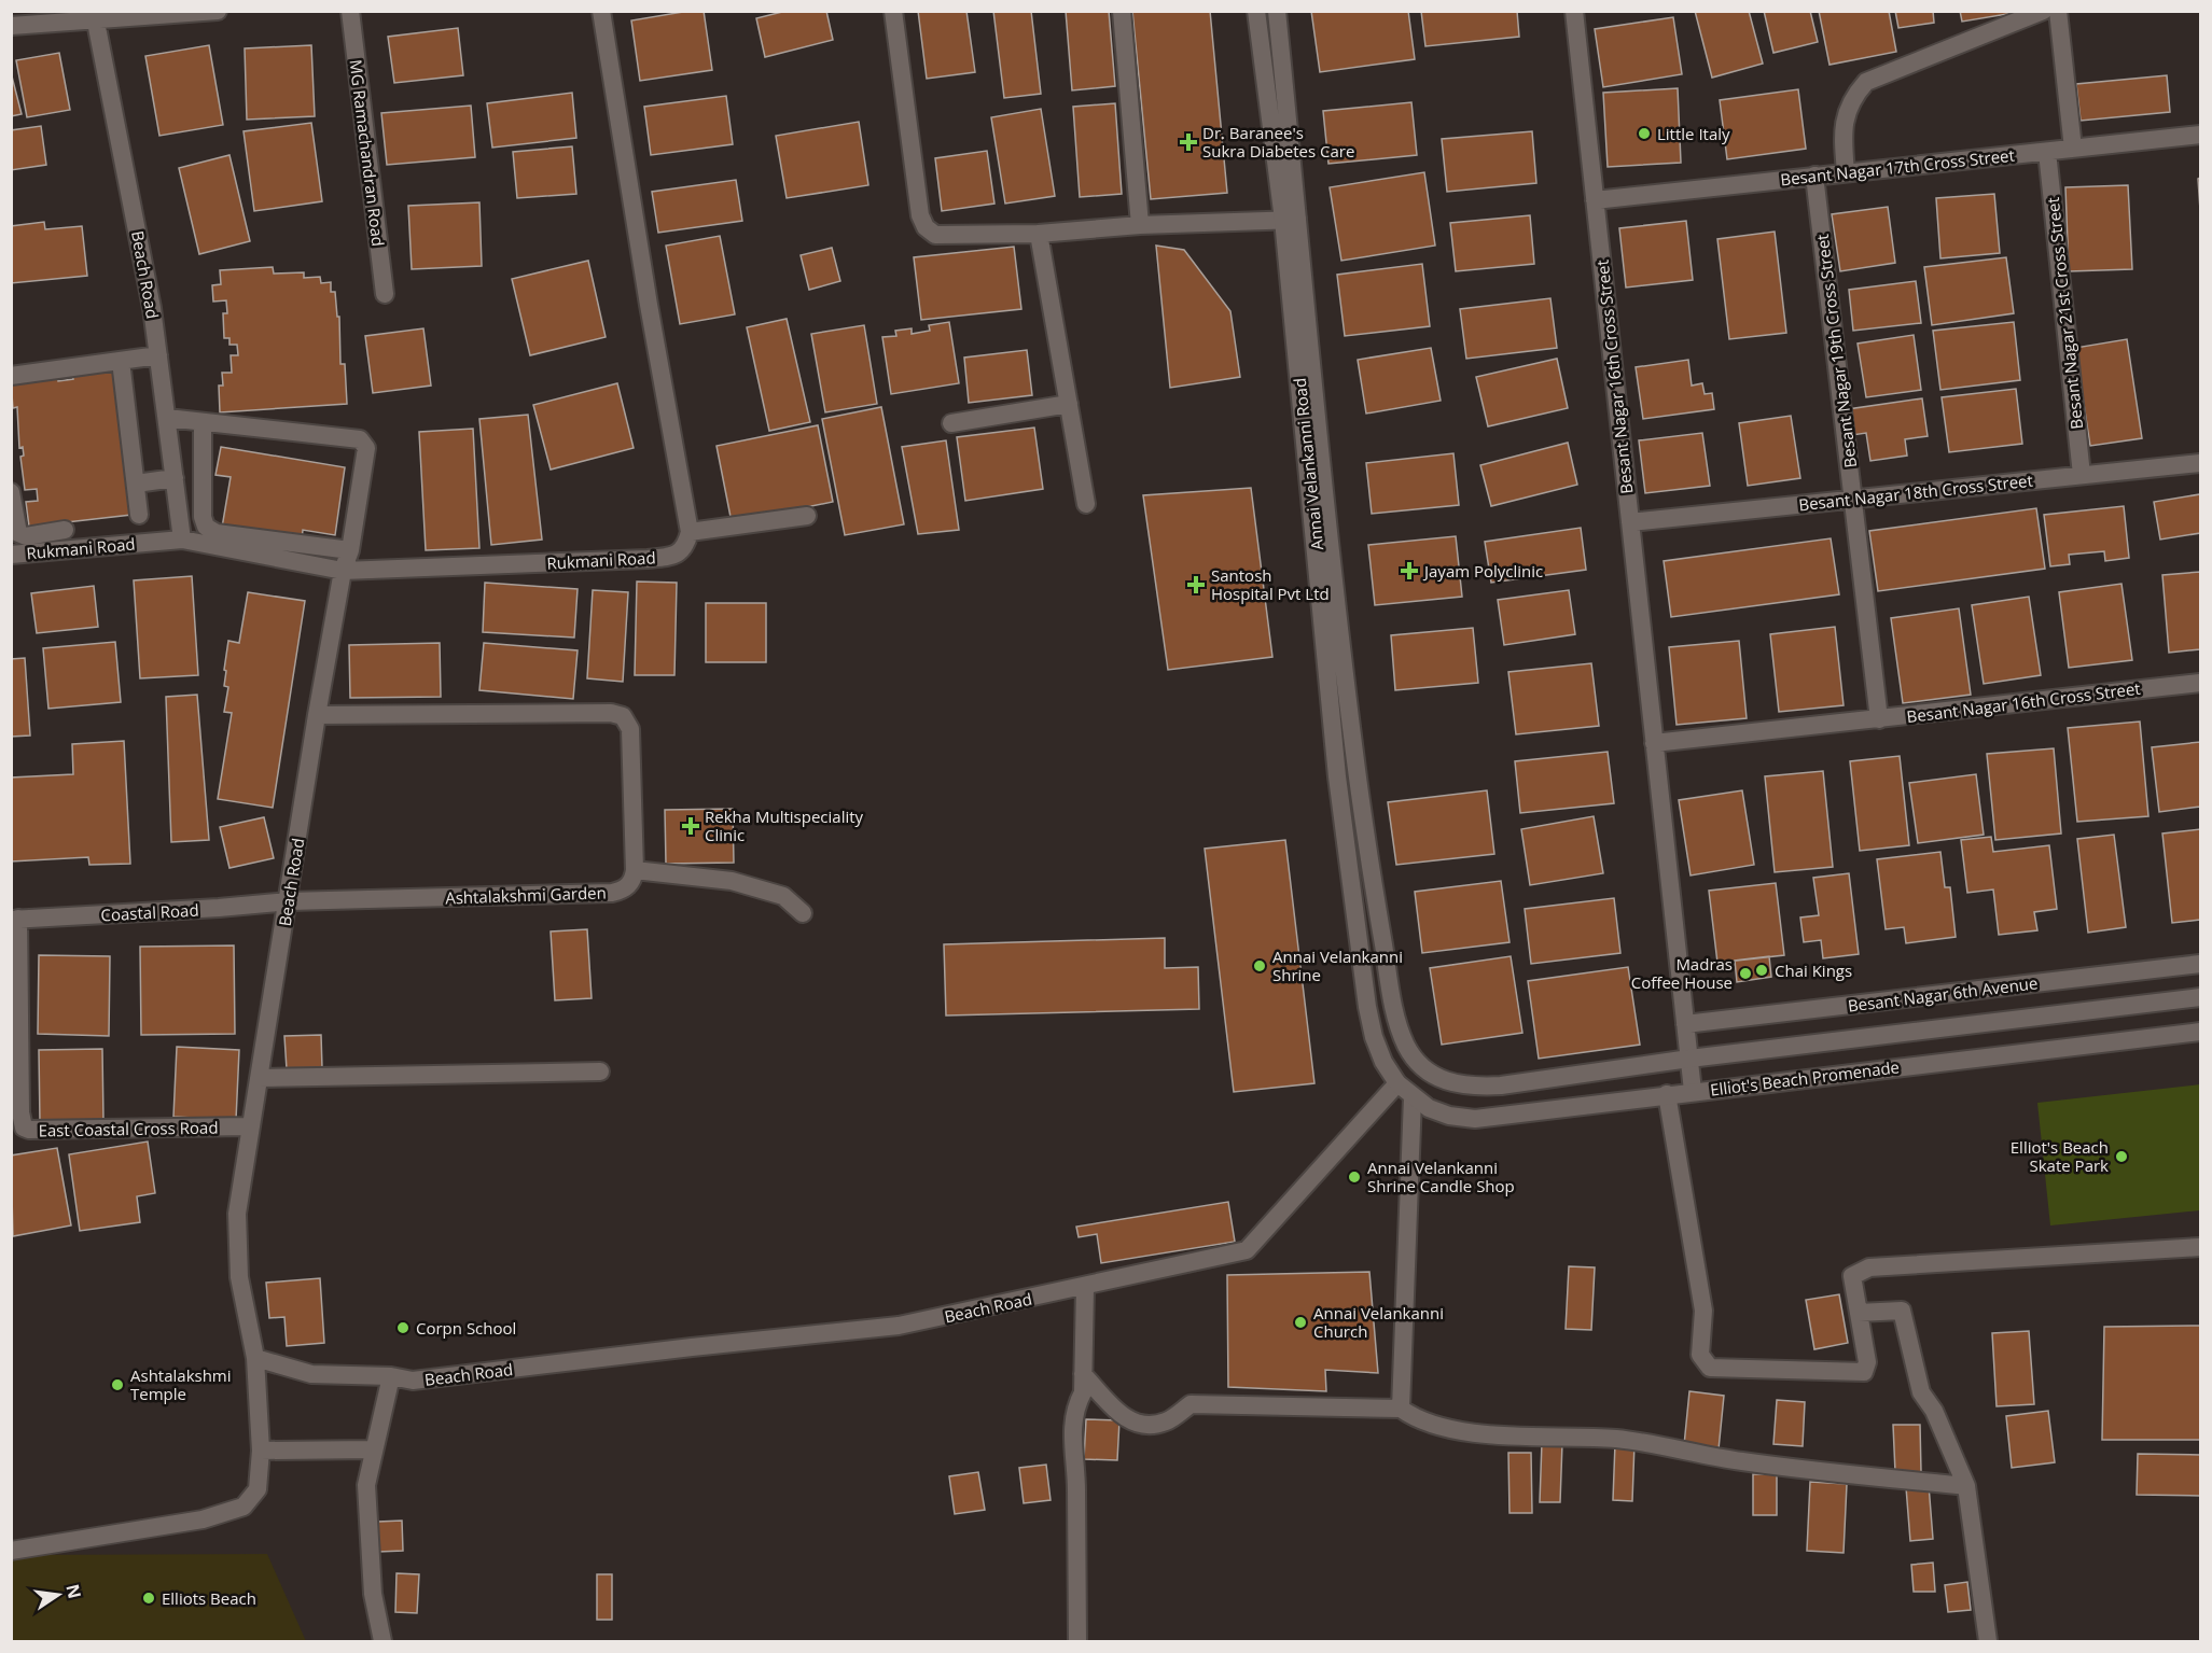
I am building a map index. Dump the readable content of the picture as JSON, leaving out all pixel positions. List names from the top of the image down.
{
  "streets": {
    "street": [
      "MG Ramachandran Road",
      "Besant Nagar 17th Cross Street",
      "Beach Road",
      "Besant Nagar 21st Cross Street",
      "Besant Nagar 19th Cross Street",
      "Besant Nagar 16th Cross Street",
      "Annai Velankanni Road",
      "Besant Nagar 18th Cross Street",
      "Rukmani Road",
      "Ashtalakshmi Garden",
      "Coastal Road",
      "Besant Nagar 6th Avenue",
      "Elliot's Beach Promenade",
      "East Coastal Cross Road"
    ]
  },
  "crossings": [
    ["Besant Nagar 17th Cross Street", "Besant Nagar 21st Cross Street"],
    ["Besant Nagar 17th Cross Street", "Besant Nagar 19th Cross Street"],
    ["Besant Nagar 17th Cross Street", "Besant Nagar 16th Cross Street"],
    ["Beach Road", "Annai Velankanni Road"],
    ["Beach Road", "Rukmani Road"],
    ["Beach Road", "Ashtalakshmi Garden"],
    ["Beach Road", "Coastal Road"],
    ["Beach Road", "East Coastal Cross Road"],
    ["Besant Nagar 21st Cross Street", "Besant Nagar 18th Cross Street"],
    ["Besant Nagar 19th Cross Street", "Besant Nagar 16th Cross Street"],
    ["Besant Nagar 19th Cross Street", "Besant Nagar 18th Cross Street"],
    ["Besant Nagar 16th Cross Street", "Besant Nagar 18th Cross Street"],
    ["Besant Nagar 16th Cross Street", "Besant Nagar 6th Avenue"],
    ["Besant Nagar 16th Cross Street", "Elliot's Beach Promenade"],
    ["Annai Velankanni Road", "Elliot's Beach Promenade"],
    ["Ashtalakshmi Garden", "Coastal Road"],
    ["Coastal Road", "East Coastal Cross Road"]
  ],
  "places": {
    "other": [
      "Little Italy",
      "Annai Velankanni Shrine",
      "Chai Kings",
      "Madras Coffee House",
      "Elliot's Beach Skate Park",
      "Annai Velankanni Shrine Candle Shop",
      "Annai Velankanni Church",
      "Corpn School",
      "Ashtalakshmi Temple",
      "Elliots Beach"
    ],
    "health": [
      "Dr. Baranee's Sukra Diabetes Care",
      "Jayam Polyclinic",
      "Santosh Hospital Pvt Ltd",
      "Rekha Multispeciality Clinic"
    ]
  },
  "north": "right"
}
